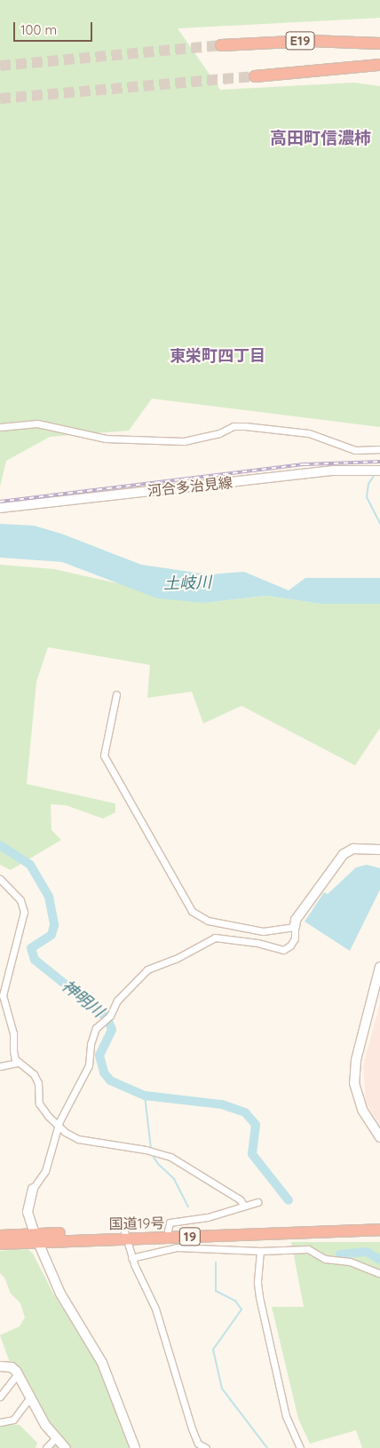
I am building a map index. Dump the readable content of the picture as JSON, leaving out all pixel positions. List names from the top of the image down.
{
  "streets": {
    "highway": ["E19", "国道19号", "19"],
    "street": ["河合多治見線"]
  },
  "districts": ["高田町信濃柿", "東栄町四丁目"],
  "water": ["土岐川", "神明川"],
  "scale_bar": "100 m"
}
